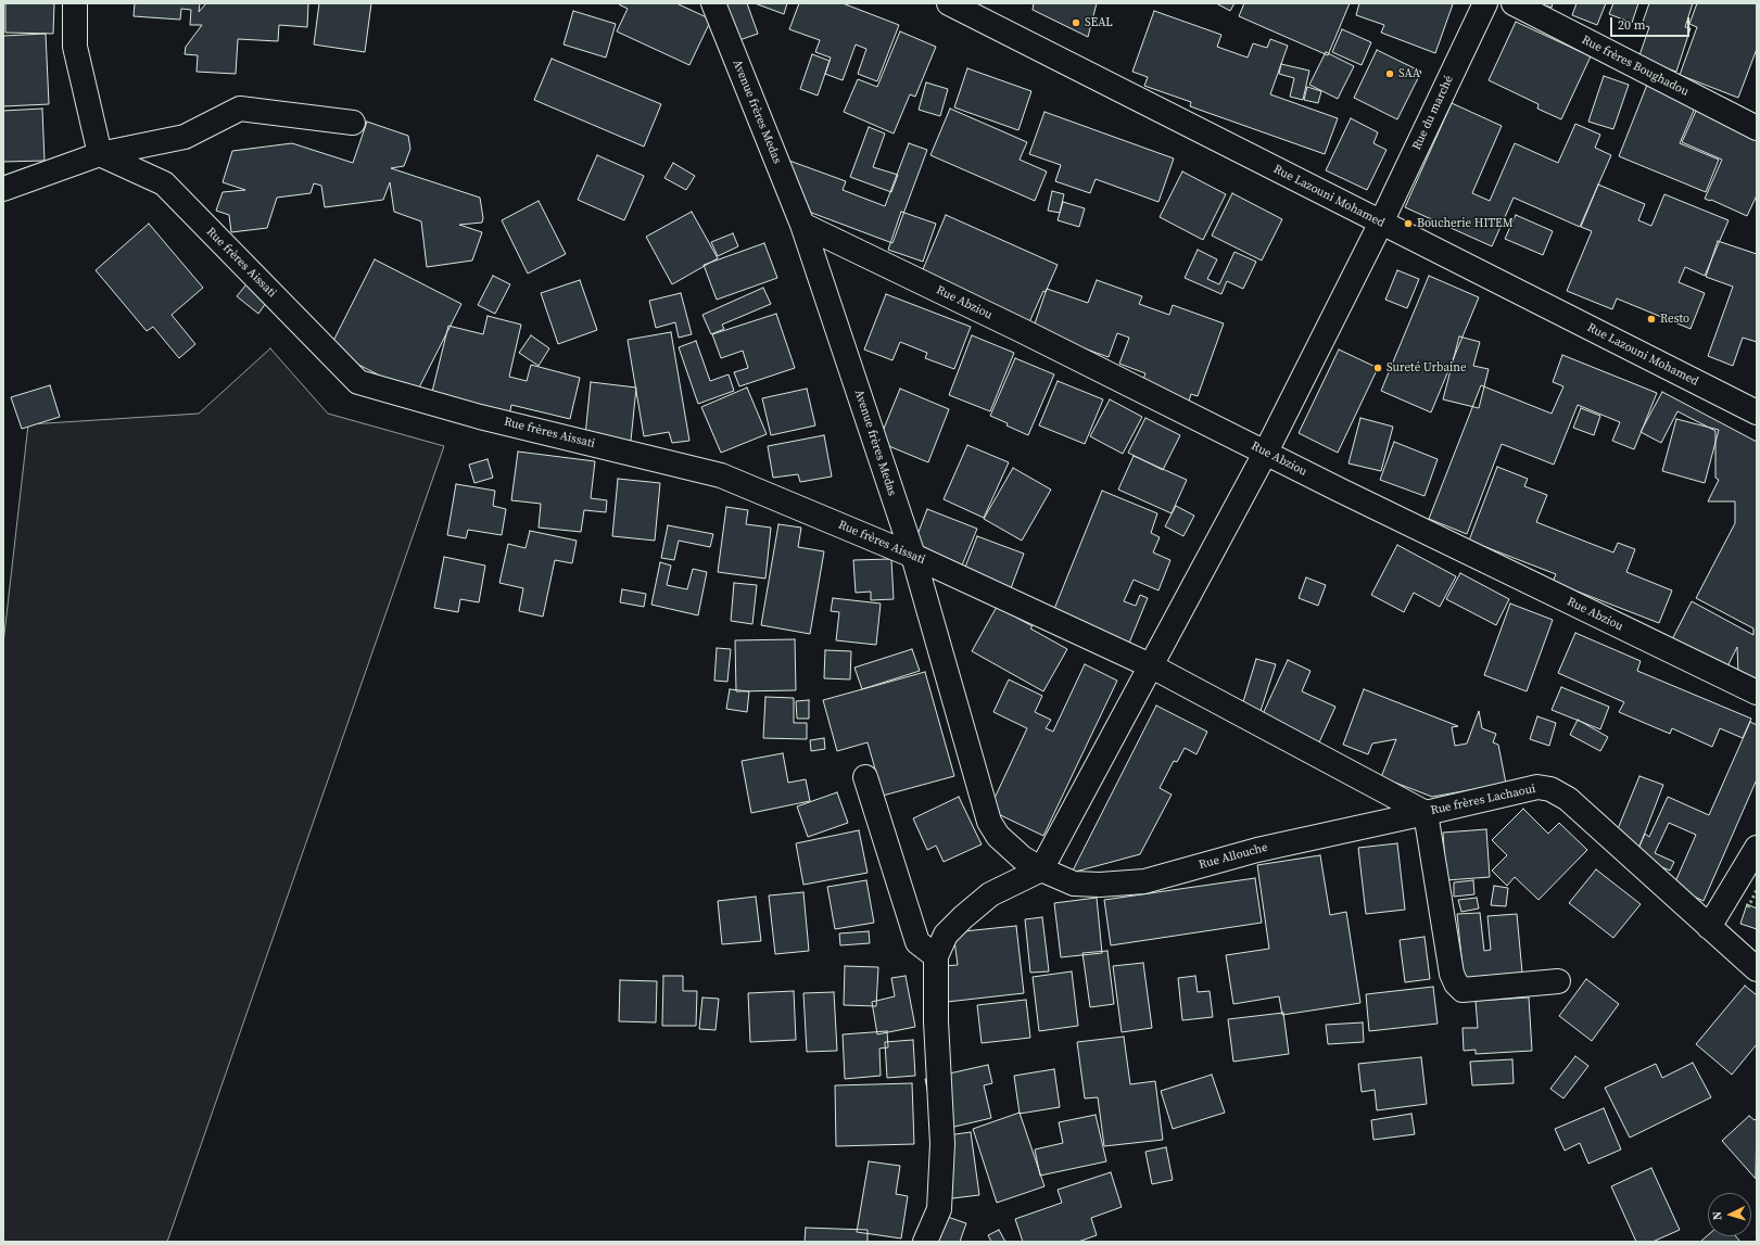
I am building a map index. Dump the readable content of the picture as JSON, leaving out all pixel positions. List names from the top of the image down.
{
  "streets": {
    "street": [
      "Rue frères Boughadou",
      "Avenue frères Medas",
      "Rue du marché",
      "Rue Lazouni Mohamed",
      "Rue frères Aissati",
      "Rue Abziou",
      "Rue frères Lachaoui",
      "Rue Allouche"
    ]
  },
  "crossings": [
    ["Avenue frères Medas", "Rue du marché"],
    ["Avenue frères Medas", "Rue frères Aissati"],
    ["Avenue frères Medas", "Rue Abziou"],
    ["Avenue frères Medas", "Rue Allouche"],
    ["Rue du marché", "Rue Lazouni Mohamed"],
    ["Rue du marché", "Rue frères Aissati"],
    ["Rue du marché", "Rue Abziou"],
    ["Rue du marché", "Rue frères Lachaoui"],
    ["Rue du marché", "Rue Allouche"],
    ["Rue frères Aissati", "Rue frères Lachaoui"],
    ["Rue frères Lachaoui", "Rue Allouche"]
  ],
  "places": [
    "SEAL",
    "SAA",
    "Boucherie HITEM",
    "Resto",
    "Sureté Urbaine"
  ],
  "scale_bar": "20 m",
  "north": "left"
}
